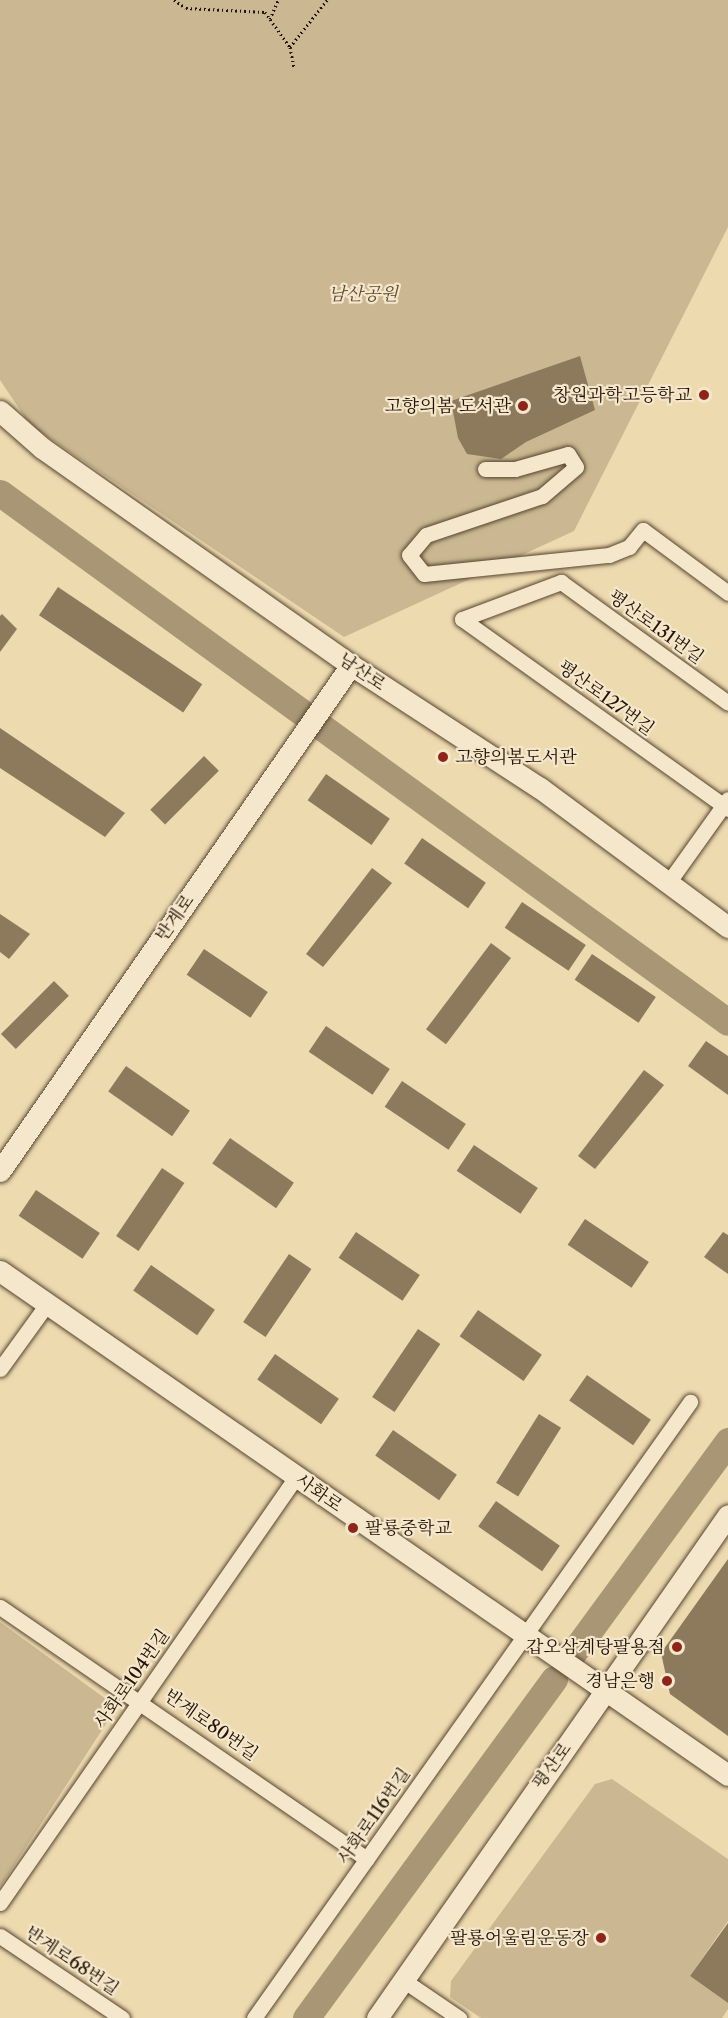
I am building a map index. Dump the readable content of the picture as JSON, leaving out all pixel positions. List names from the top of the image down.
{
  "streets": {
    "main road": [
      "남산로",
      "반계로",
      "사화로",
      "평산로"
    ],
    "street": [
      "평산로131번길",
      "평산로127번길",
      "사화로104번길",
      "반계로80번길",
      "사화로116번길",
      "반계로68번길"
    ]
  },
  "crossings": [
    ["평산로131번길", "평산로127번길"],
    ["남산로", "반계로"],
    ["사화로", "사화로104번길"],
    ["사화로", "평산로"],
    ["사화로", "사화로116번길"],
    ["사화로104번길", "반계로80번길"],
    ["반계로80번길", "사화로116번길"]
  ],
  "parks": ["남산공원"],
  "places": [
    "창원과학고등학교",
    "고향의봄 도서관",
    "고향의봄도서관",
    "팔룡중학교",
    "갑오삼계탕팔용점",
    "경남은행",
    "팔룡어울림운동장"
  ]
}
